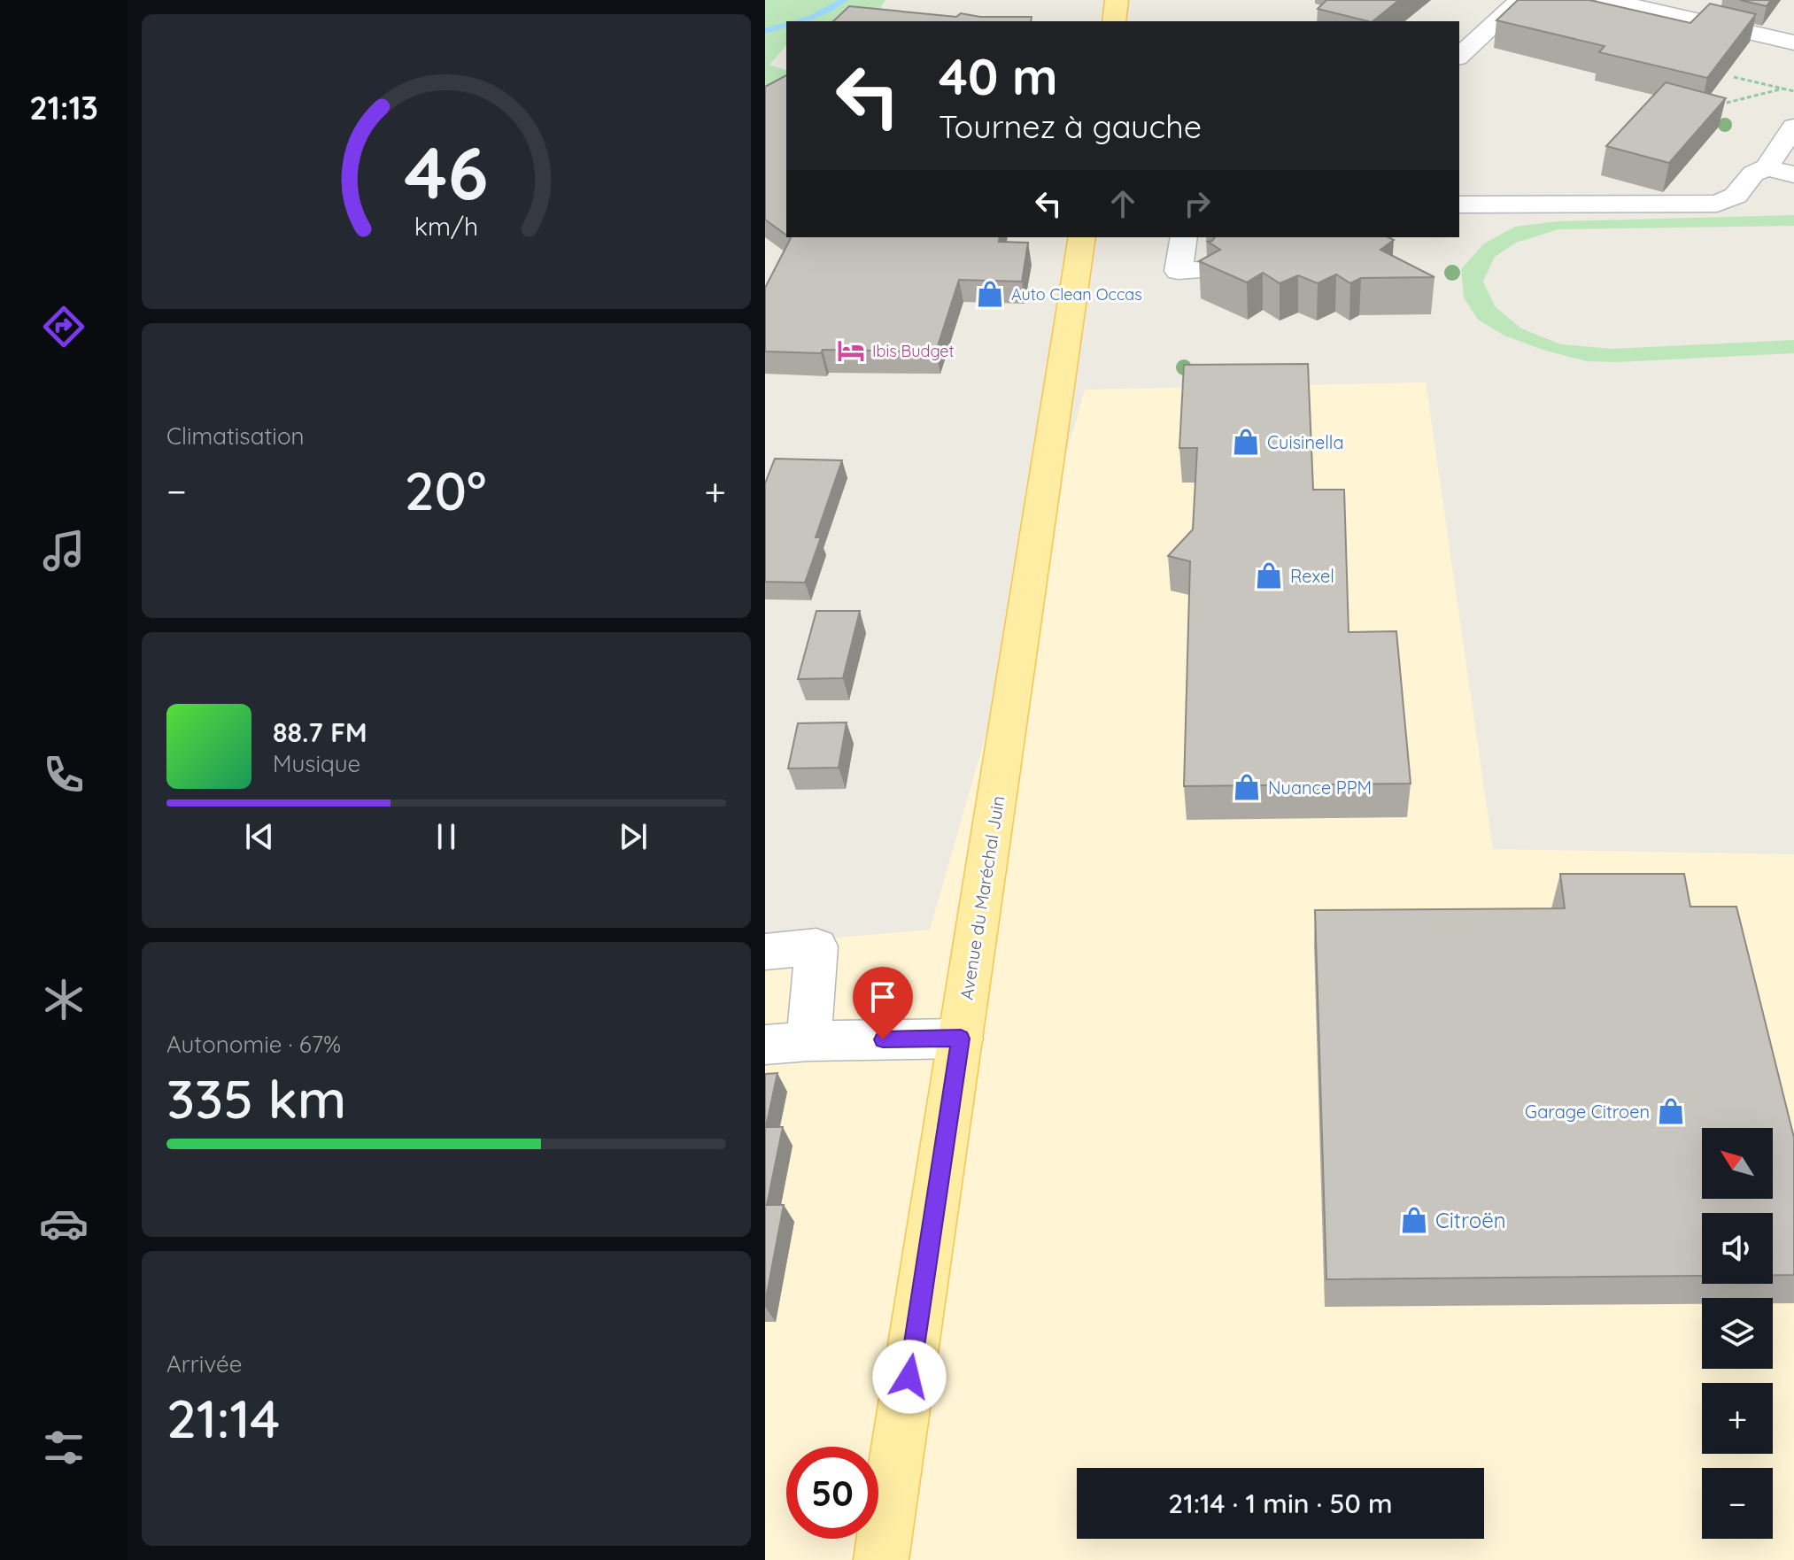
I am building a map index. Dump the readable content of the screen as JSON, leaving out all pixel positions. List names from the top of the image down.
{
  "streets": {
    "main road": ["Avenue du Maréchal Juin"]
  },
  "places": {
    "shop": [
      "Auto Clean Occas",
      "Cuisinella",
      "Rexel",
      "Nuance PPM",
      "Garage Citroen",
      "Citroën"
    ],
    "hotel": ["Ibis Budget"]
  },
  "north": "top left",
  "page": {
    "tabs": "21:13",
    "turn": ["40 m", "Tournez à gauche"],
    "tile": [
      "Climatisation",
      ["Autonomie · 67%", "335 km"],
      ["Arrivée", "21:14"]
    ],
    "heat": ["−", "20°", "+"],
    "song": ["88.7 FM", "Musique"],
    "map_buttons": ["+", "−"],
    "limit": "50",
    "trip": "21:14 · 1 min · 50 m",
    "gauge": ["46", "km/h"]
  }
}
